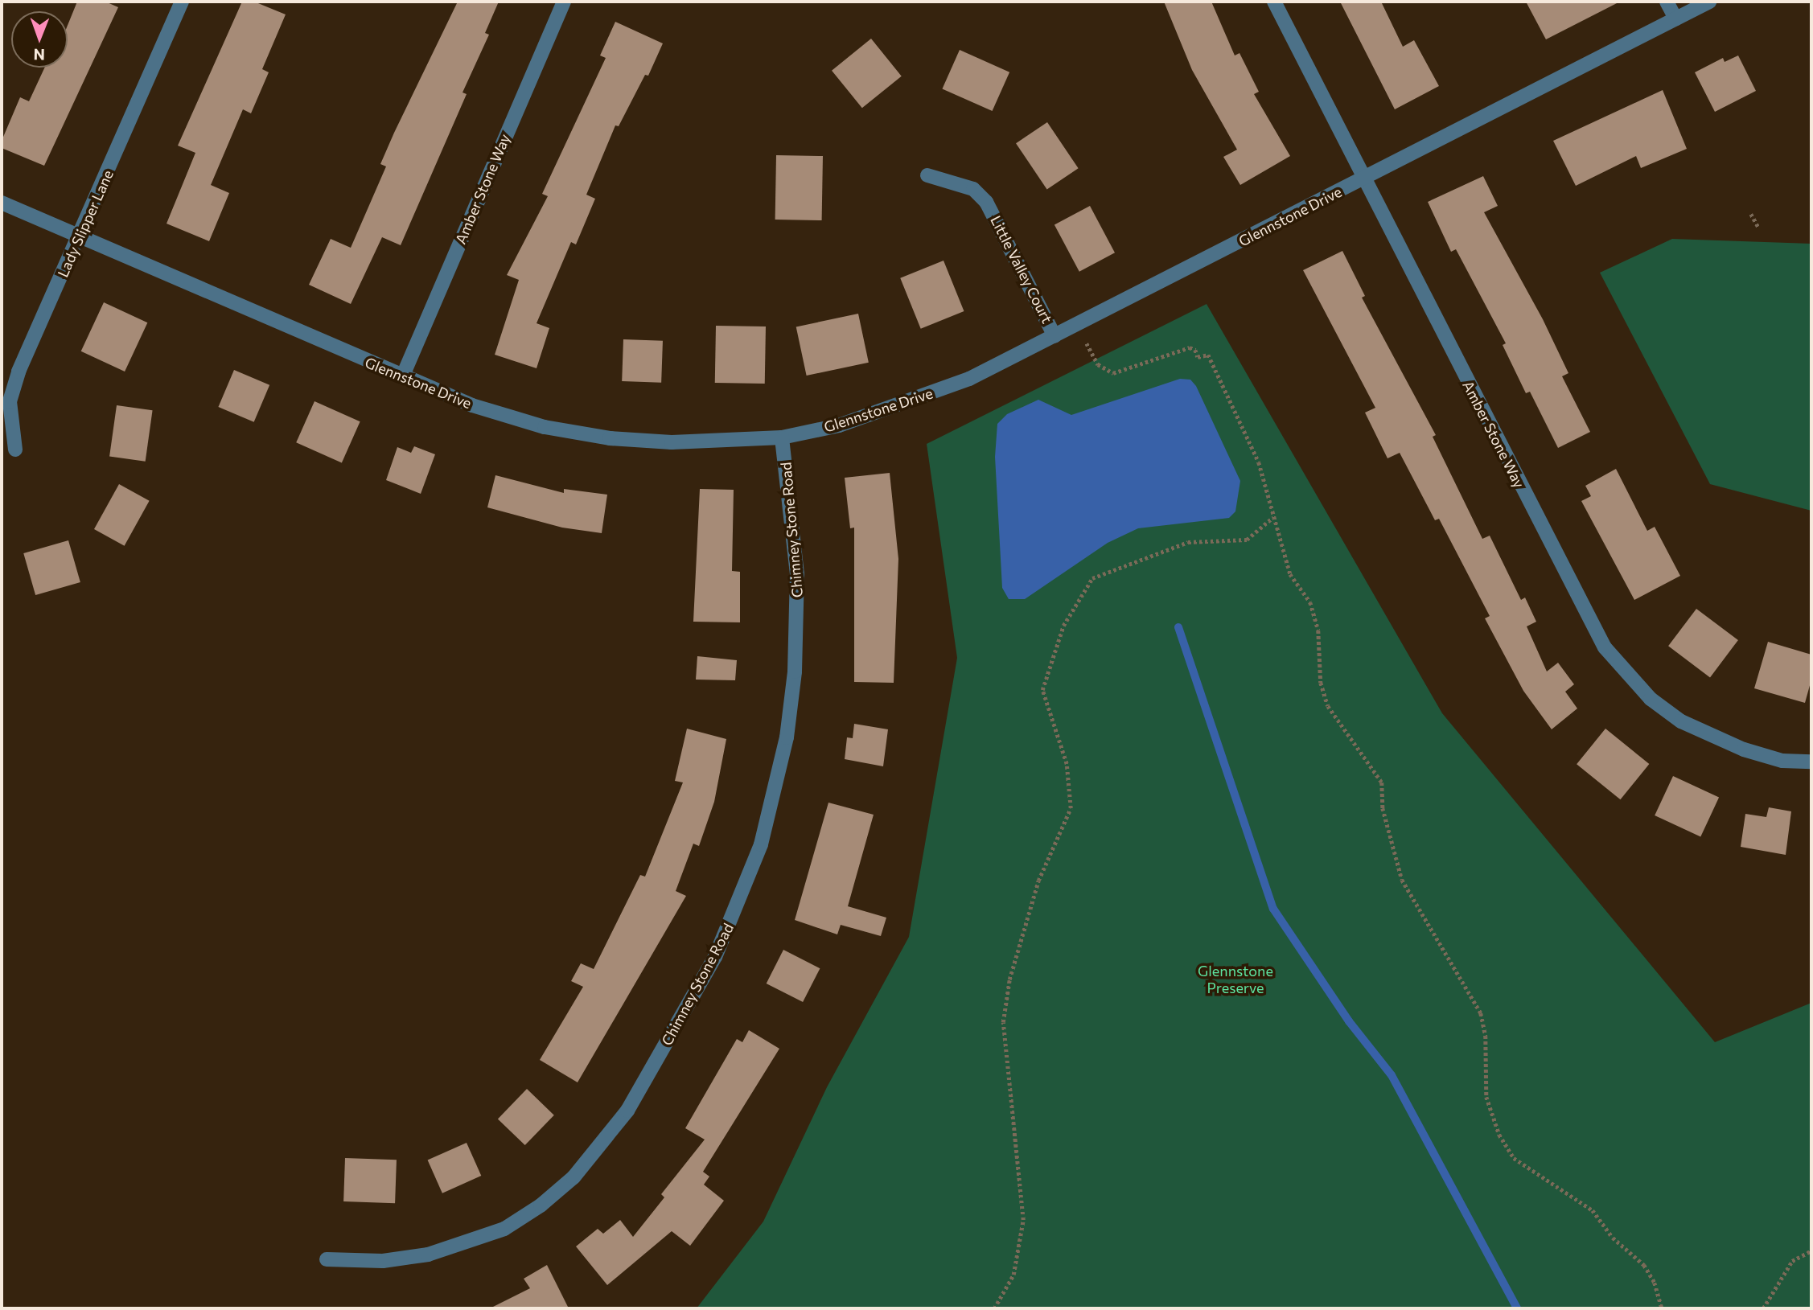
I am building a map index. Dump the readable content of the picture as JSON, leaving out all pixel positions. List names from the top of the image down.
{
  "streets": {
    "street": [
      "Amber Stone Way",
      "Glennstone Drive",
      "Lady Slipper Lane",
      "Little Valley Court",
      "Chimney Stone Road"
    ]
  },
  "crossings": [
    ["Amber Stone Way", "Glennstone Drive"],
    ["Glennstone Drive", "Lady Slipper Lane"],
    ["Glennstone Drive", "Little Valley Court"],
    ["Glennstone Drive", "Chimney Stone Road"]
  ],
  "parks": ["Glennstone Preserve"],
  "north": "bottom"
}
